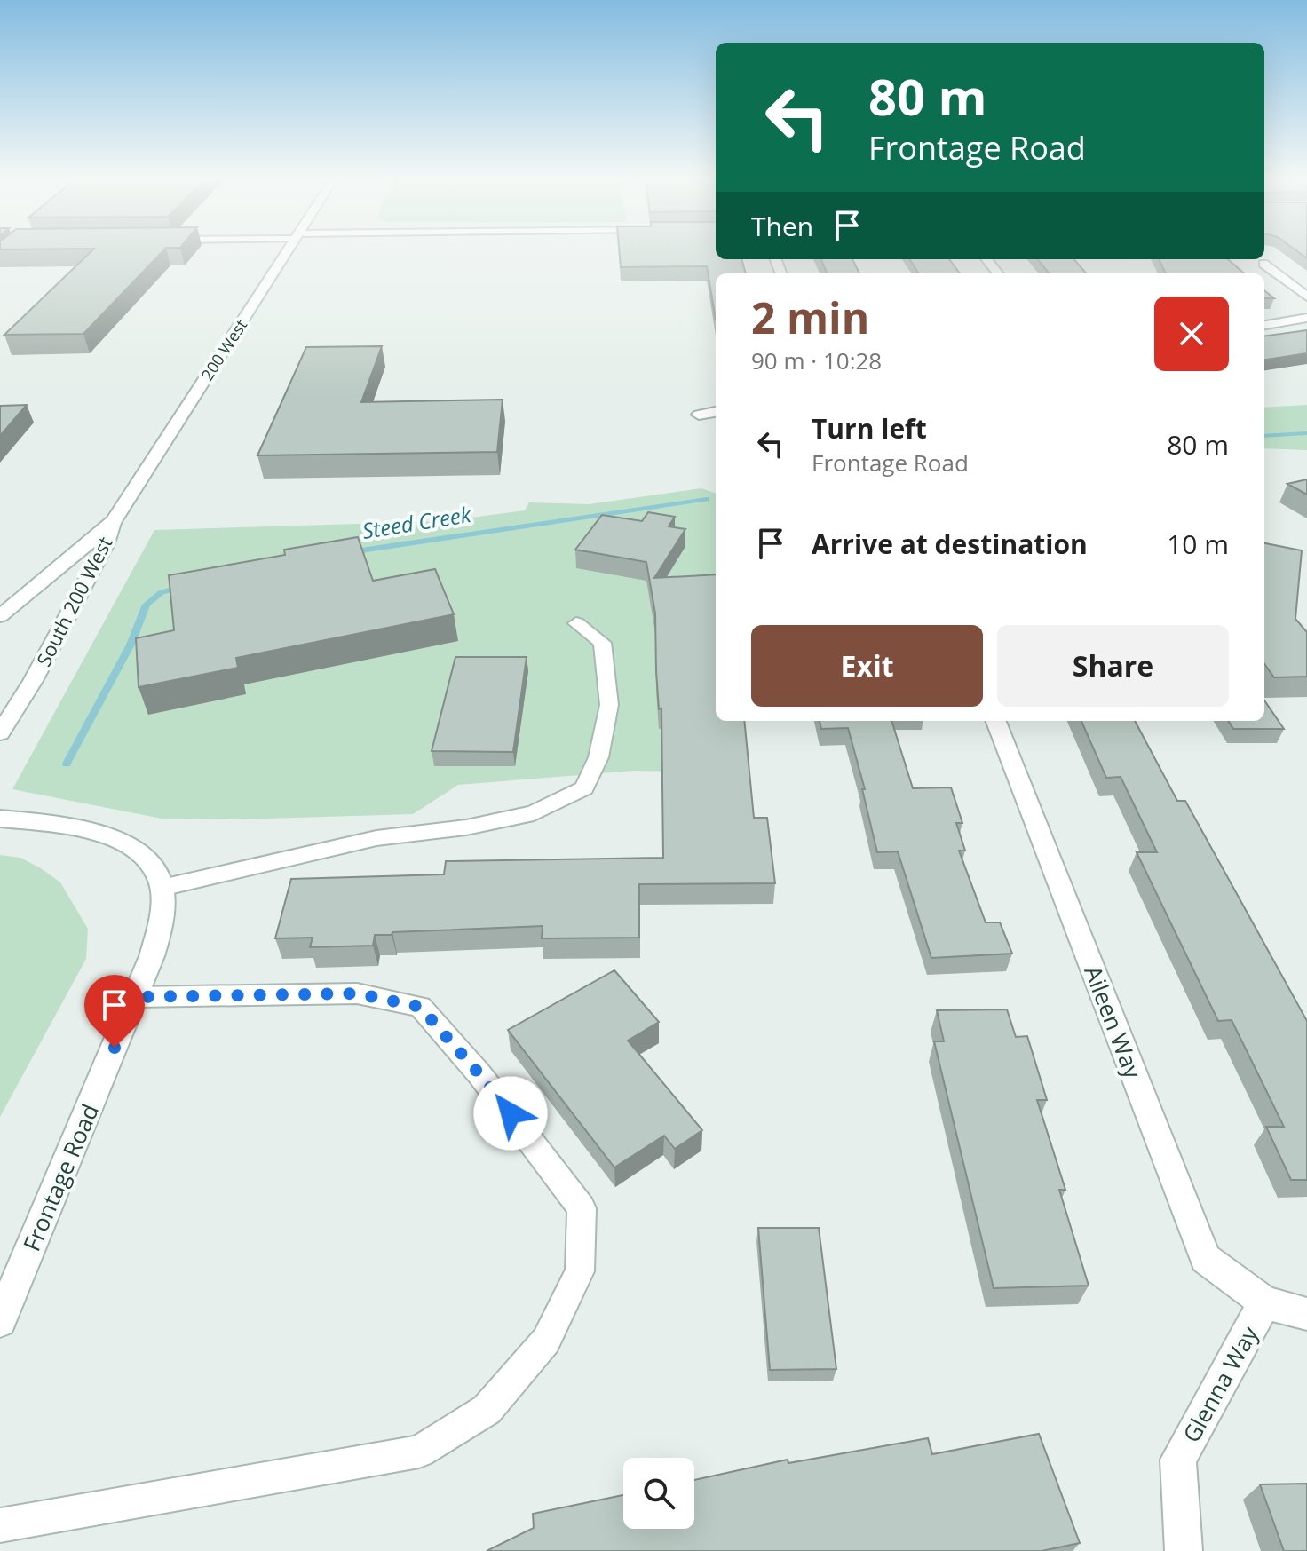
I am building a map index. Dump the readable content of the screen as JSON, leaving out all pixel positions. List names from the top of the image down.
{
  "streets": {
    "street": [
      "200 West",
      "South 200 West",
      "Aileen Way",
      "Frontage Road",
      "Glenna Way"
    ]
  },
  "crossings": [
    ["200 West", "South 200 West"],
    ["Aileen Way", "Glenna Way"]
  ],
  "water": ["Steed Creek"],
  "page": {
    "turn": ["80 m", "Frontage Road"],
    "then": "Then",
    "heading": ["2 min", "90 m · 10:28"],
    "list": [
      {
        "name": "Turn left",
        "note": "Frontage Road",
        "value": "80 m"
      },
      {
        "name": "Arrive at destination",
        "value": "10 m"
      }
    ],
    "buttons": ["Exit", "Share"]
  }
}
